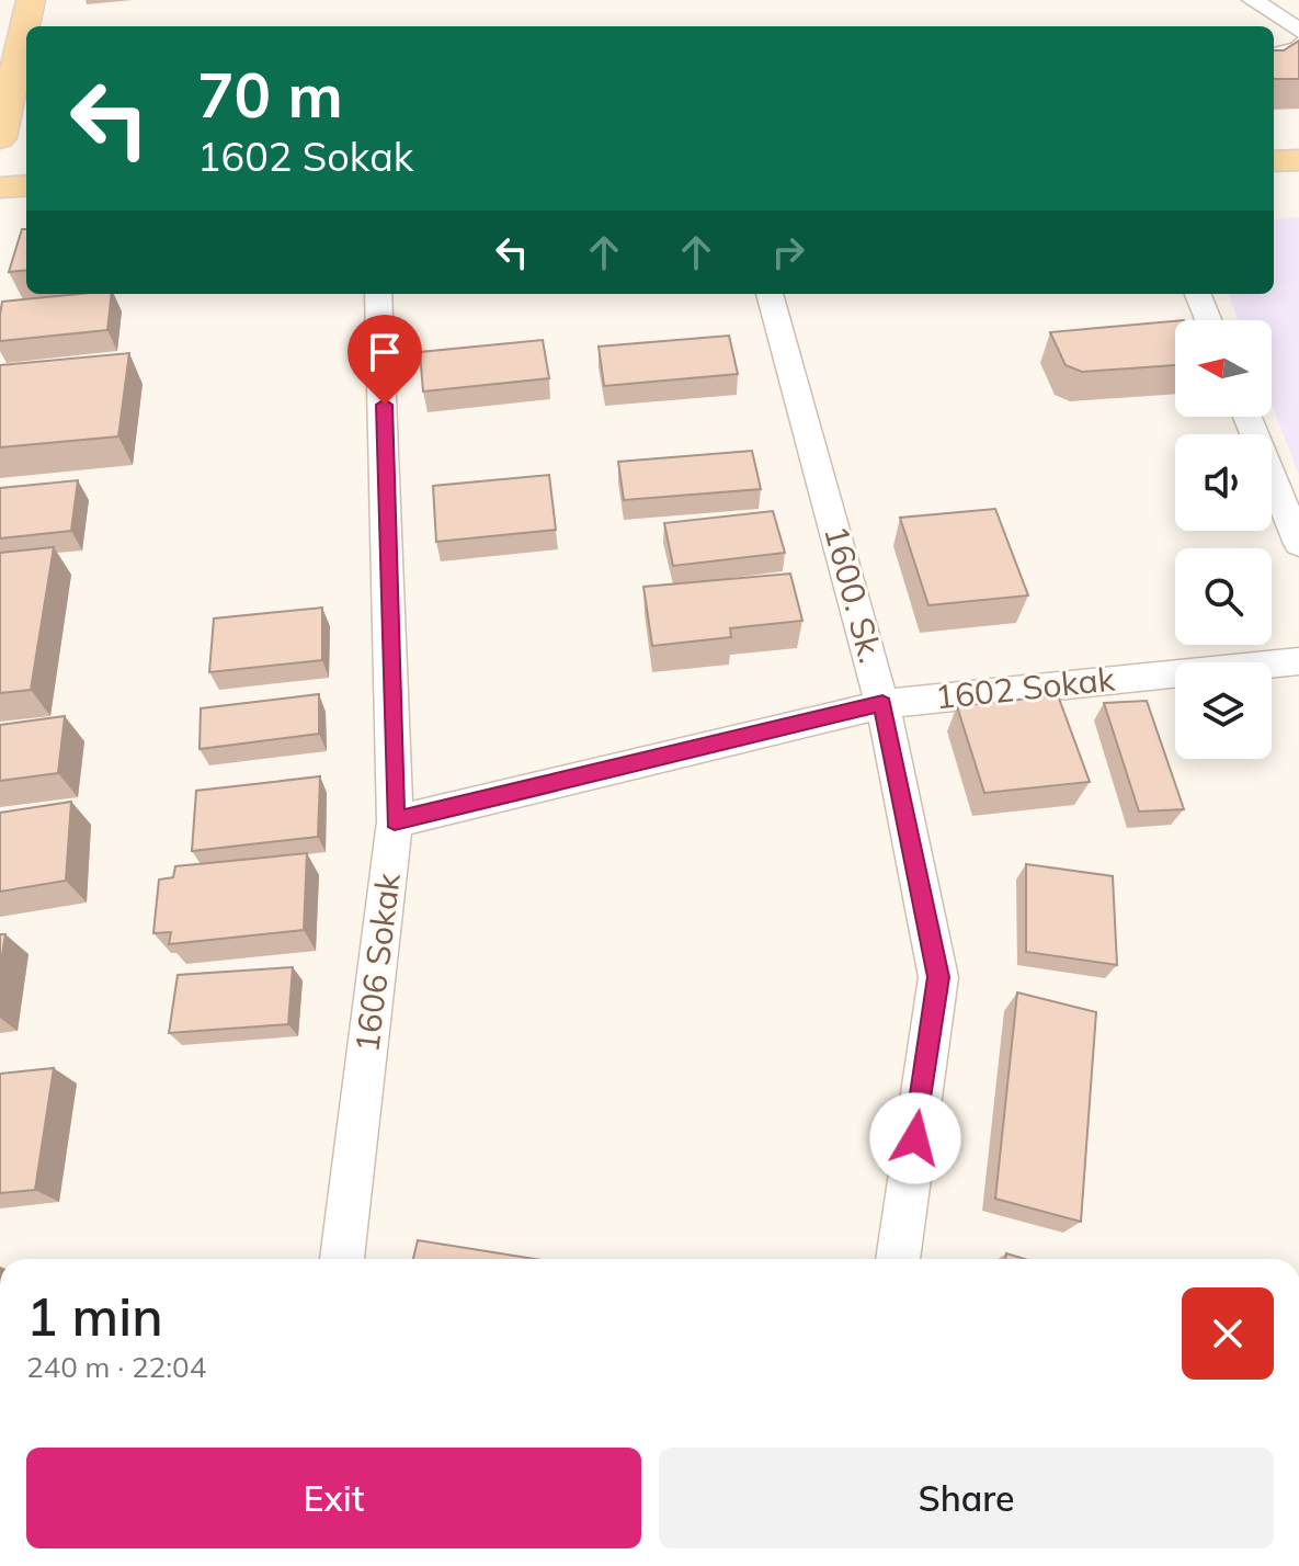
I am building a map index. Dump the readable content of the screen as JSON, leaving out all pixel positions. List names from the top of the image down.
{
  "streets": {
    "street": ["1600. Sk.", "1602 Sokak", "1606 Sokak"]
  },
  "crossings": [
    ["1600. Sk.", "1602 Sokak"],
    ["1602 Sokak", "1606 Sokak"]
  ],
  "north": "left",
  "page": {
    "turn": ["70 m", "1602 Sokak"],
    "heading": ["1 min", "240 m · 22:04"],
    "buttons": ["Exit", "Share"]
  }
}
